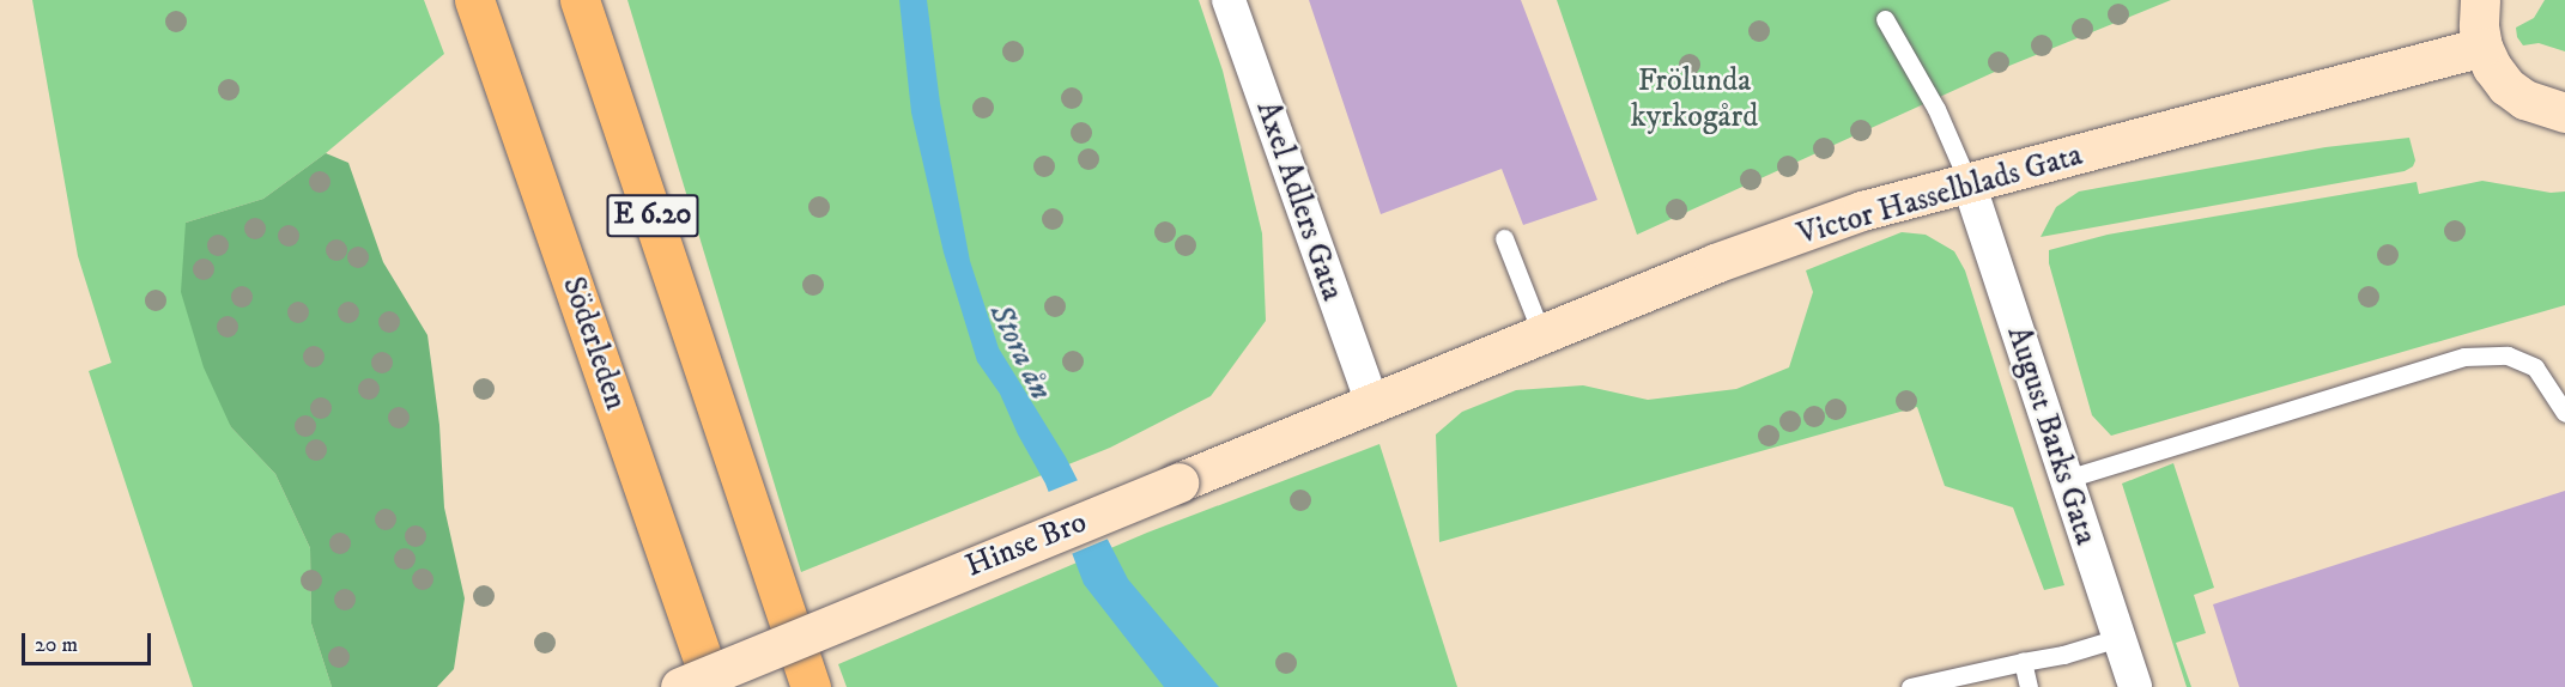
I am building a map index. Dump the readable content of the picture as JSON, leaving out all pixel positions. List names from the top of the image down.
{
  "streets": {
    "highway": ["E 6.20", "Söderleden"],
    "street": [
      "Victor Hasselblads Gata",
      "Axel Adlers Gata",
      "August Barks Gata",
      "Hinse Bro"
    ]
  },
  "crossings": [
    ["Victor Hasselblads Gata", "Axel Adlers Gata"],
    ["Victor Hasselblads Gata", "August Barks Gata"],
    ["Victor Hasselblads Gata", "Hinse Bro"],
    ["Axel Adlers Gata", "Hinse Bro"]
  ],
  "water": ["Stora ån"],
  "parks": ["Frölunda kyrkogård"],
  "scale_bar": "20 m"
}
